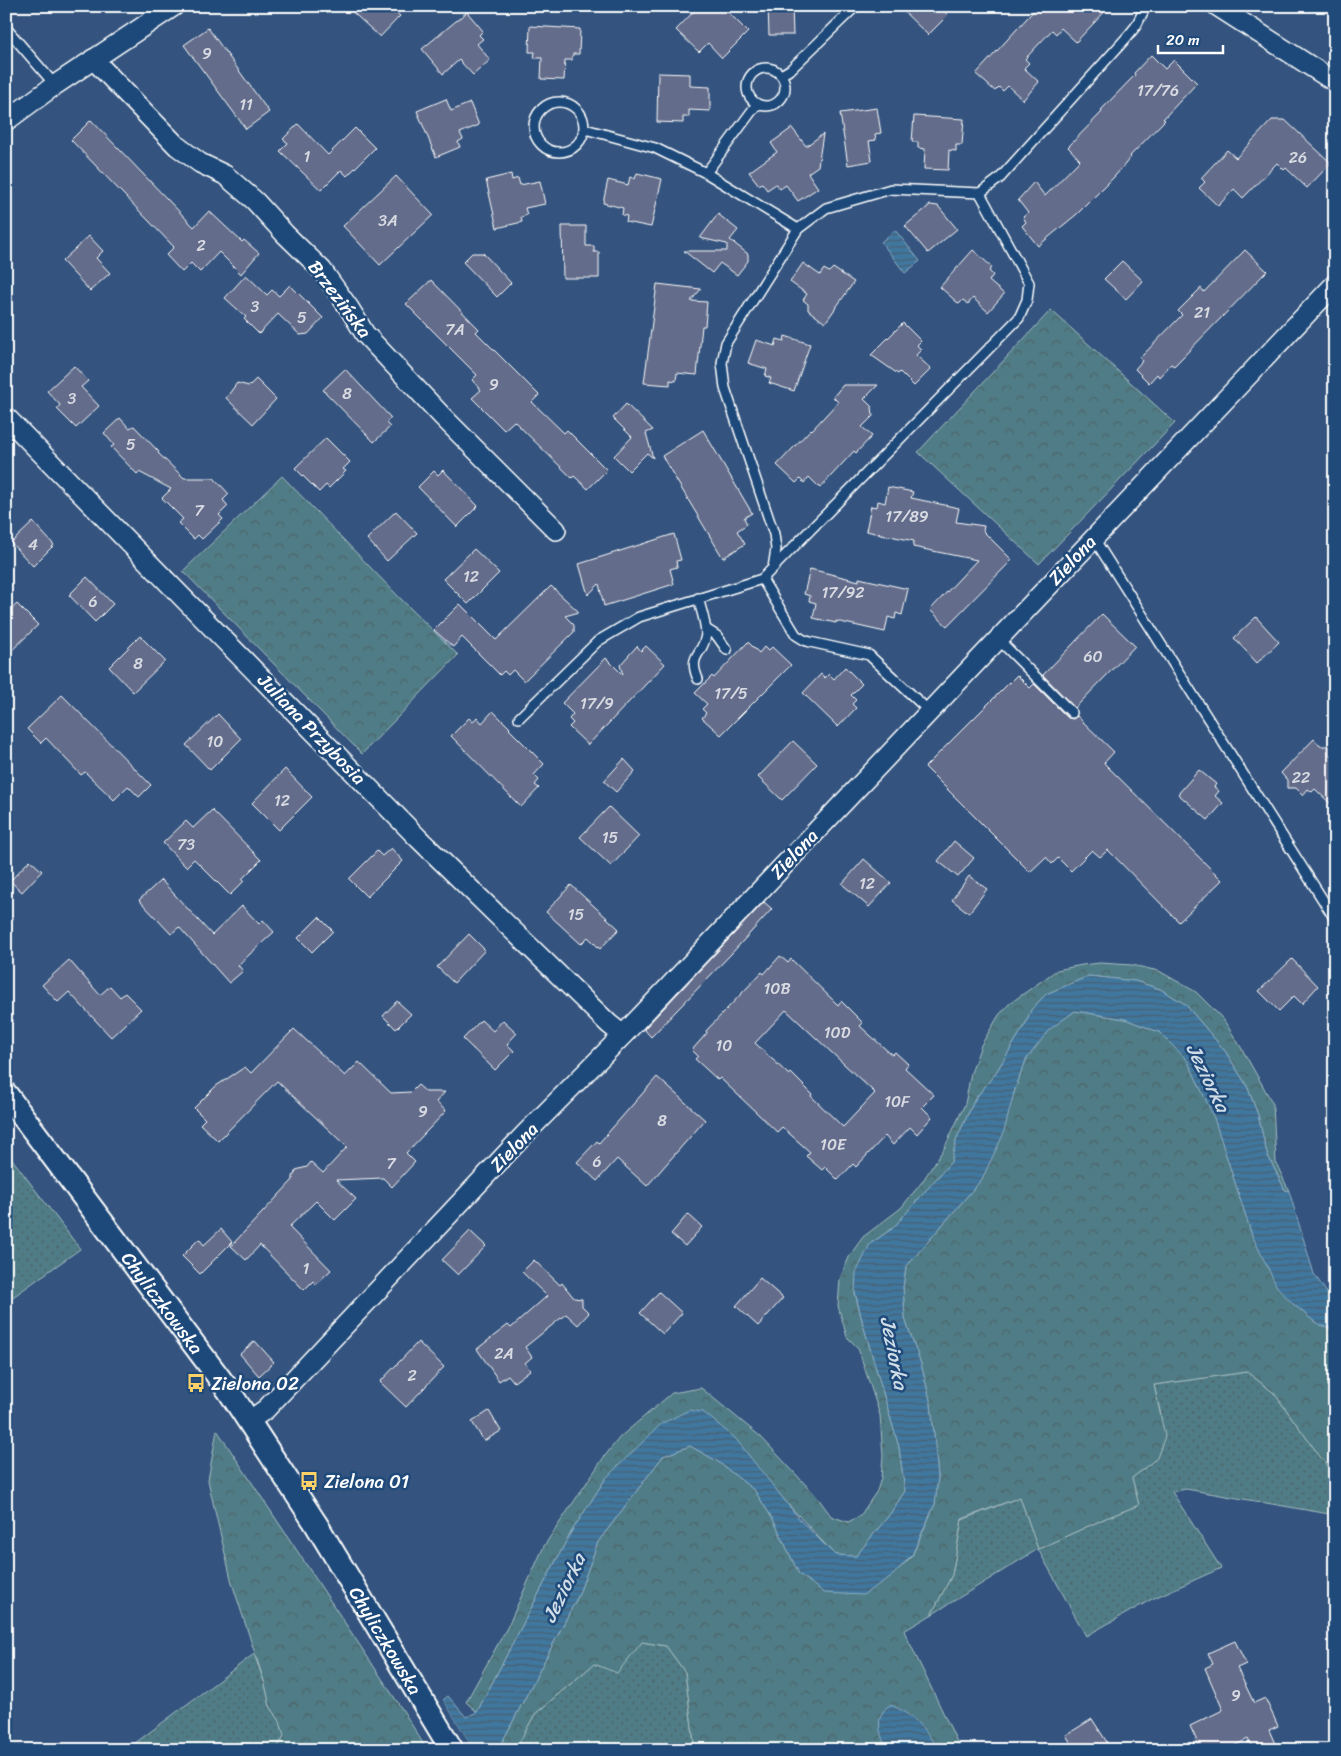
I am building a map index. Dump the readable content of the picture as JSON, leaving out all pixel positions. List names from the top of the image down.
{
  "streets": {
    "street": [
      "Brzezińska",
      "Zielona",
      "Juliana Przybosia",
      "Chyliczkowska"
    ]
  },
  "crossings": [
    ["Zielona", "Juliana Przybosia"],
    ["Zielona", "Chyliczkowska"]
  ],
  "water": ["Jeziorka"],
  "places": {
    "bus stop": ["Zielona 02", "Zielona 01"]
  },
  "house_numbers": [
    "9",
    "17/76",
    "11",
    "1",
    "26",
    "3A",
    "2",
    "3",
    "21",
    "5",
    "7A",
    "9",
    "8",
    "3",
    "5",
    "7",
    "17/89",
    "4",
    "12",
    "17/92",
    "6",
    "60",
    "8",
    "17/5",
    "17/9",
    "10",
    "22",
    "12",
    "15",
    "73",
    "12",
    "15",
    "10B",
    "10D",
    "10",
    "10F",
    "9",
    "8",
    "10E",
    "6",
    "7",
    "1",
    "2A",
    "2",
    "9"
  ],
  "scale_bar": "20 m"
}
